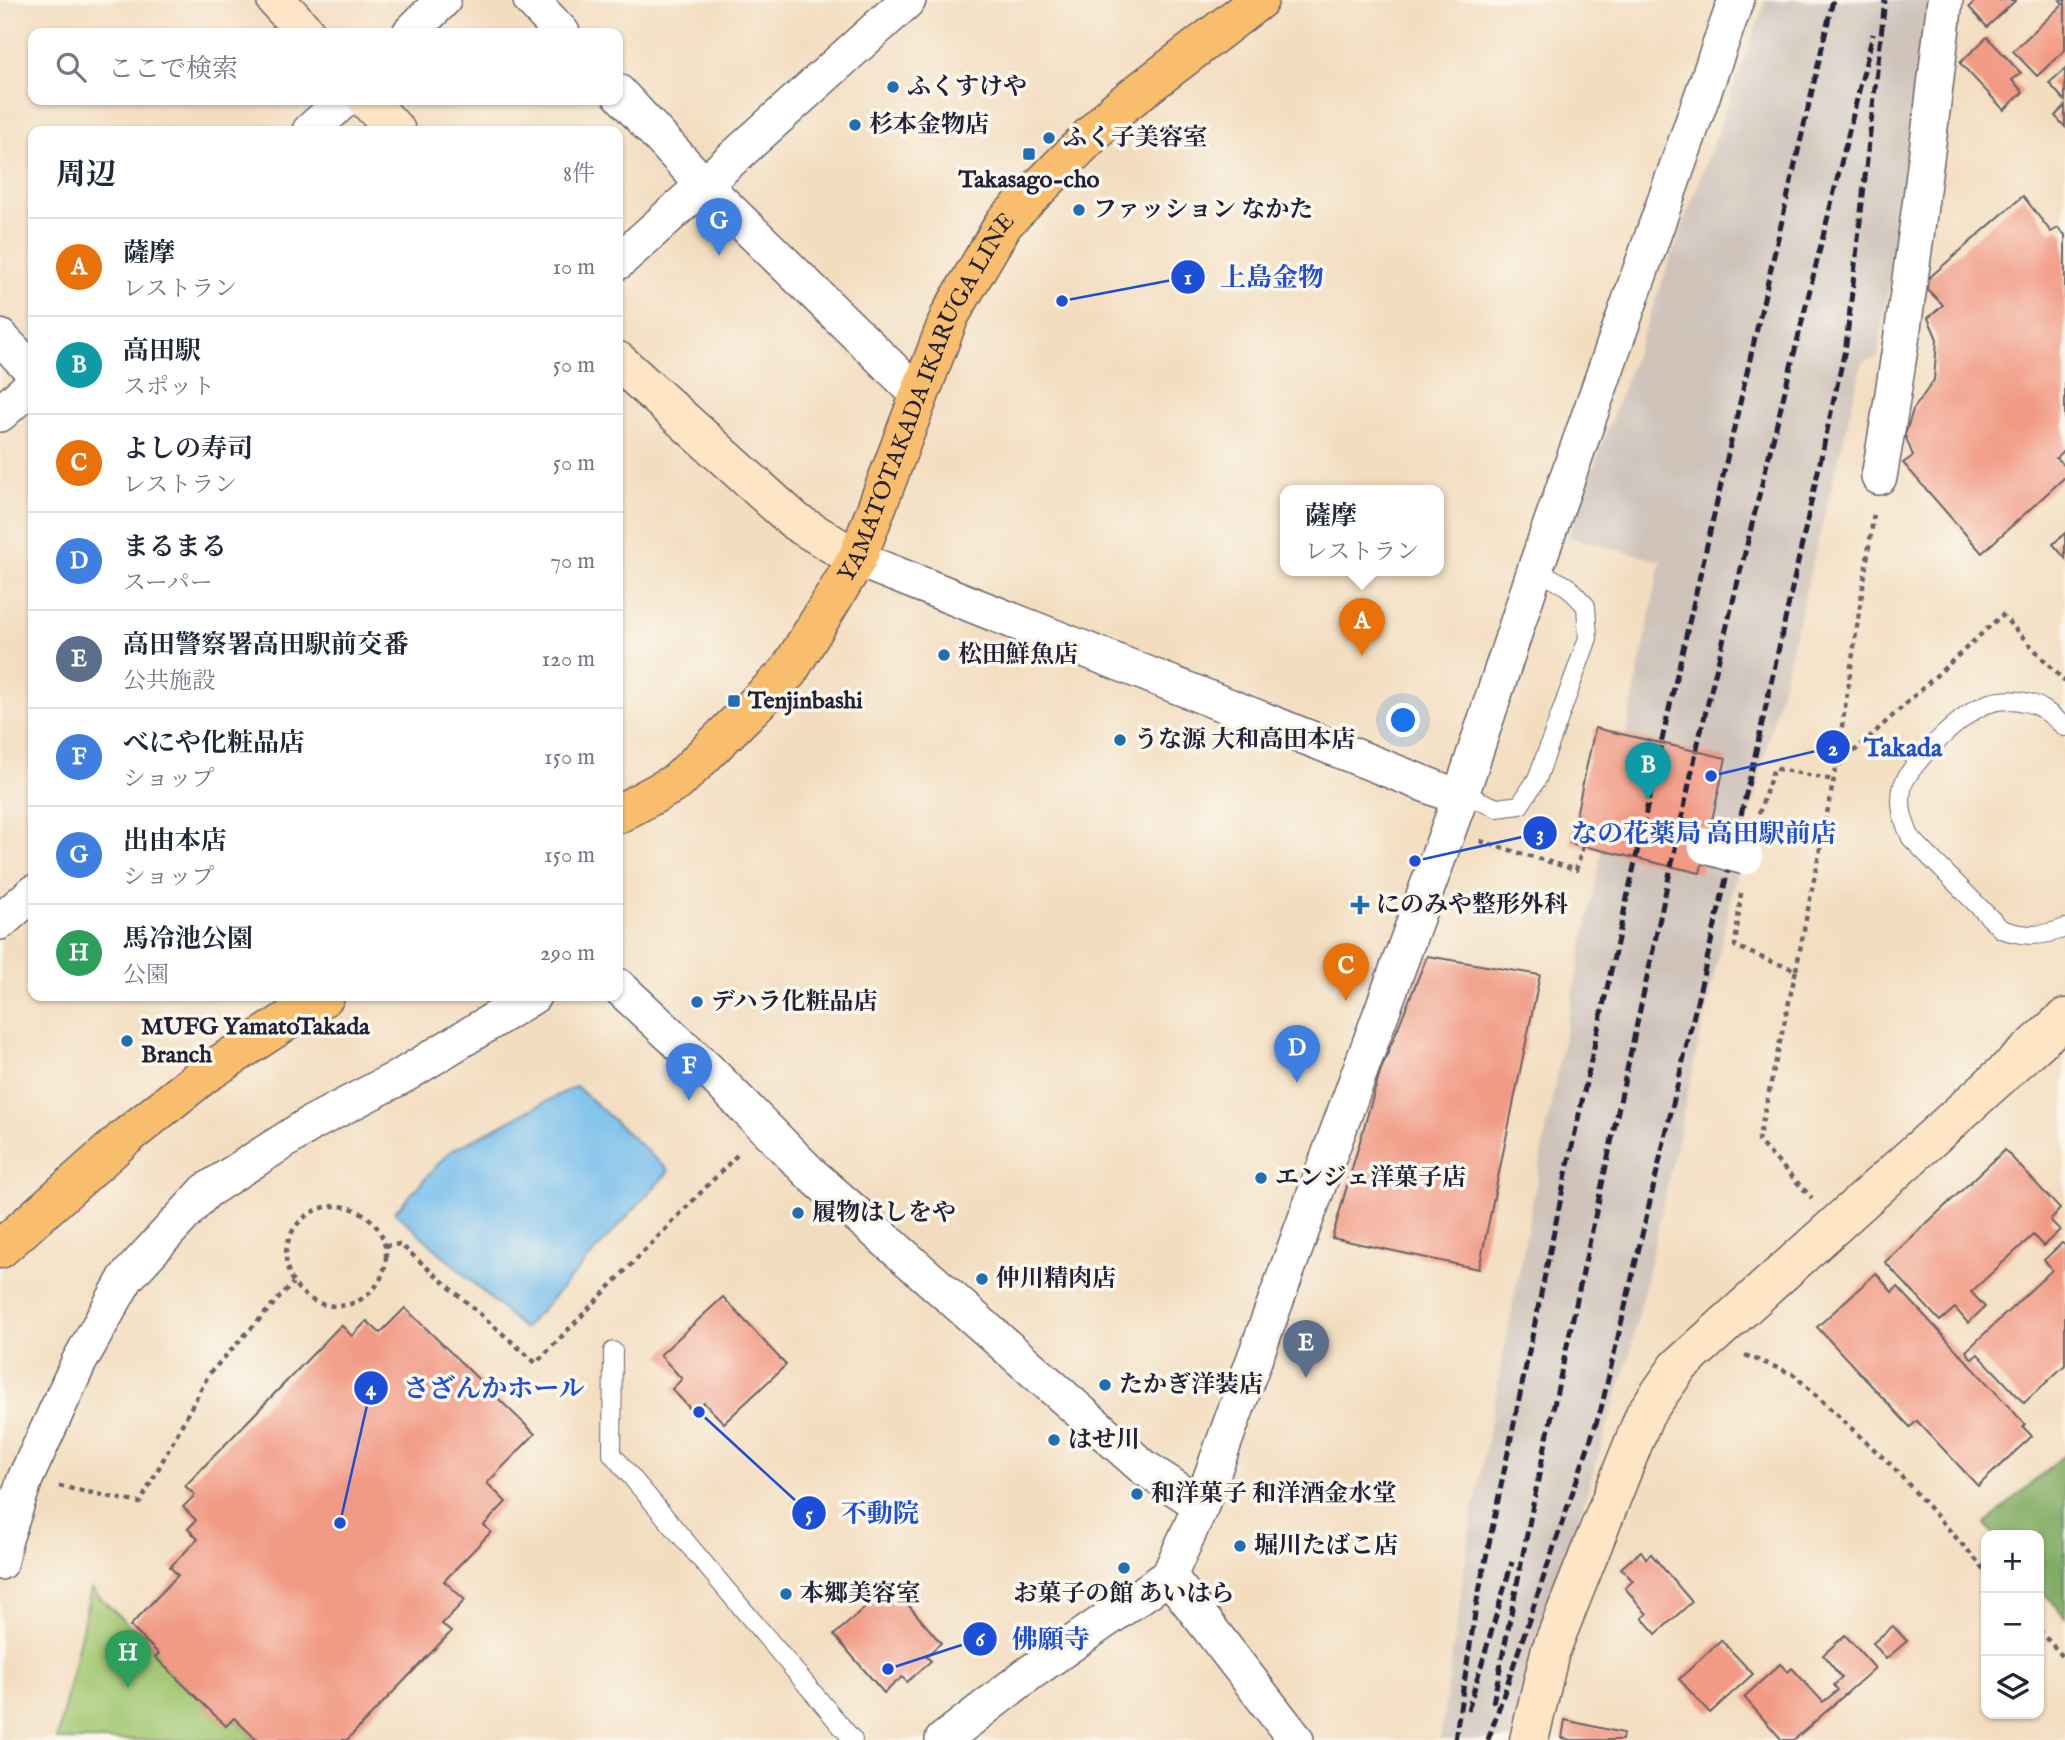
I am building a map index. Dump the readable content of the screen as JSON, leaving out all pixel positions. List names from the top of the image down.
{
  "streets": {
    "main road": ["YAMATOTAKADA IKARUGA LINE"]
  },
  "places": {
    "other": [
      "ふくすけや",
      "杉本金物店",
      "ふく子美容室",
      "ファッション なかた",
      "上島金物",
      "松田鮮魚店",
      "うな源 大和高田本店",
      "Takada",
      "なの花薬局 高田駅前店",
      "デハラ化粧品店",
      "MUFG YamatoTakada Branch",
      "エンジェ洋菓子店",
      "履物はしをや",
      "仲川精肉店",
      "たかぎ洋装店",
      "不動院",
      "はせ川",
      "和洋菓子 和洋酒金水堂",
      "さざんかホール",
      "堀川たばこ店",
      "お菓子の館 あいはら",
      "本郷美容室",
      "佛願寺"
    ],
    "transit": ["Takasago-cho", "Tenjinbashi"],
    "health": ["にのみや整形外科"]
  },
  "page": {
    "search": "ここで検索",
    "heading": ["周辺", "8件"],
    "pins": [
      "G",
      "A",
      "B",
      "C",
      "D",
      "F",
      "E",
      "H"
    ],
    "list": [
      {
        "mark": "A",
        "name": "薩摩",
        "note": "レストラン",
        "value": "10 m"
      },
      {
        "mark": "B",
        "name": "高田駅",
        "note": "スポット",
        "value": "50 m"
      },
      {
        "mark": "C",
        "name": "よしの寿司",
        "note": "レストラン",
        "value": "50 m"
      },
      {
        "mark": "D",
        "name": "まるまる",
        "note": "スーパー",
        "value": "70 m"
      },
      {
        "mark": "E",
        "name": "高田警察署高田駅前交番",
        "note": "公共施設",
        "value": "120 m"
      },
      {
        "mark": "F",
        "name": "べにや化粧品店",
        "note": "ショップ",
        "value": "150 m"
      },
      {
        "mark": "G",
        "name": "出由本店",
        "note": "ショップ",
        "value": "150 m"
      },
      {
        "mark": "H",
        "name": "馬冷池公園",
        "note": "公園",
        "value": "290 m"
      }
    ],
    "popup": ["薩摩", "レストラン"],
    "map_buttons": ["+", "−"]
  }
}
